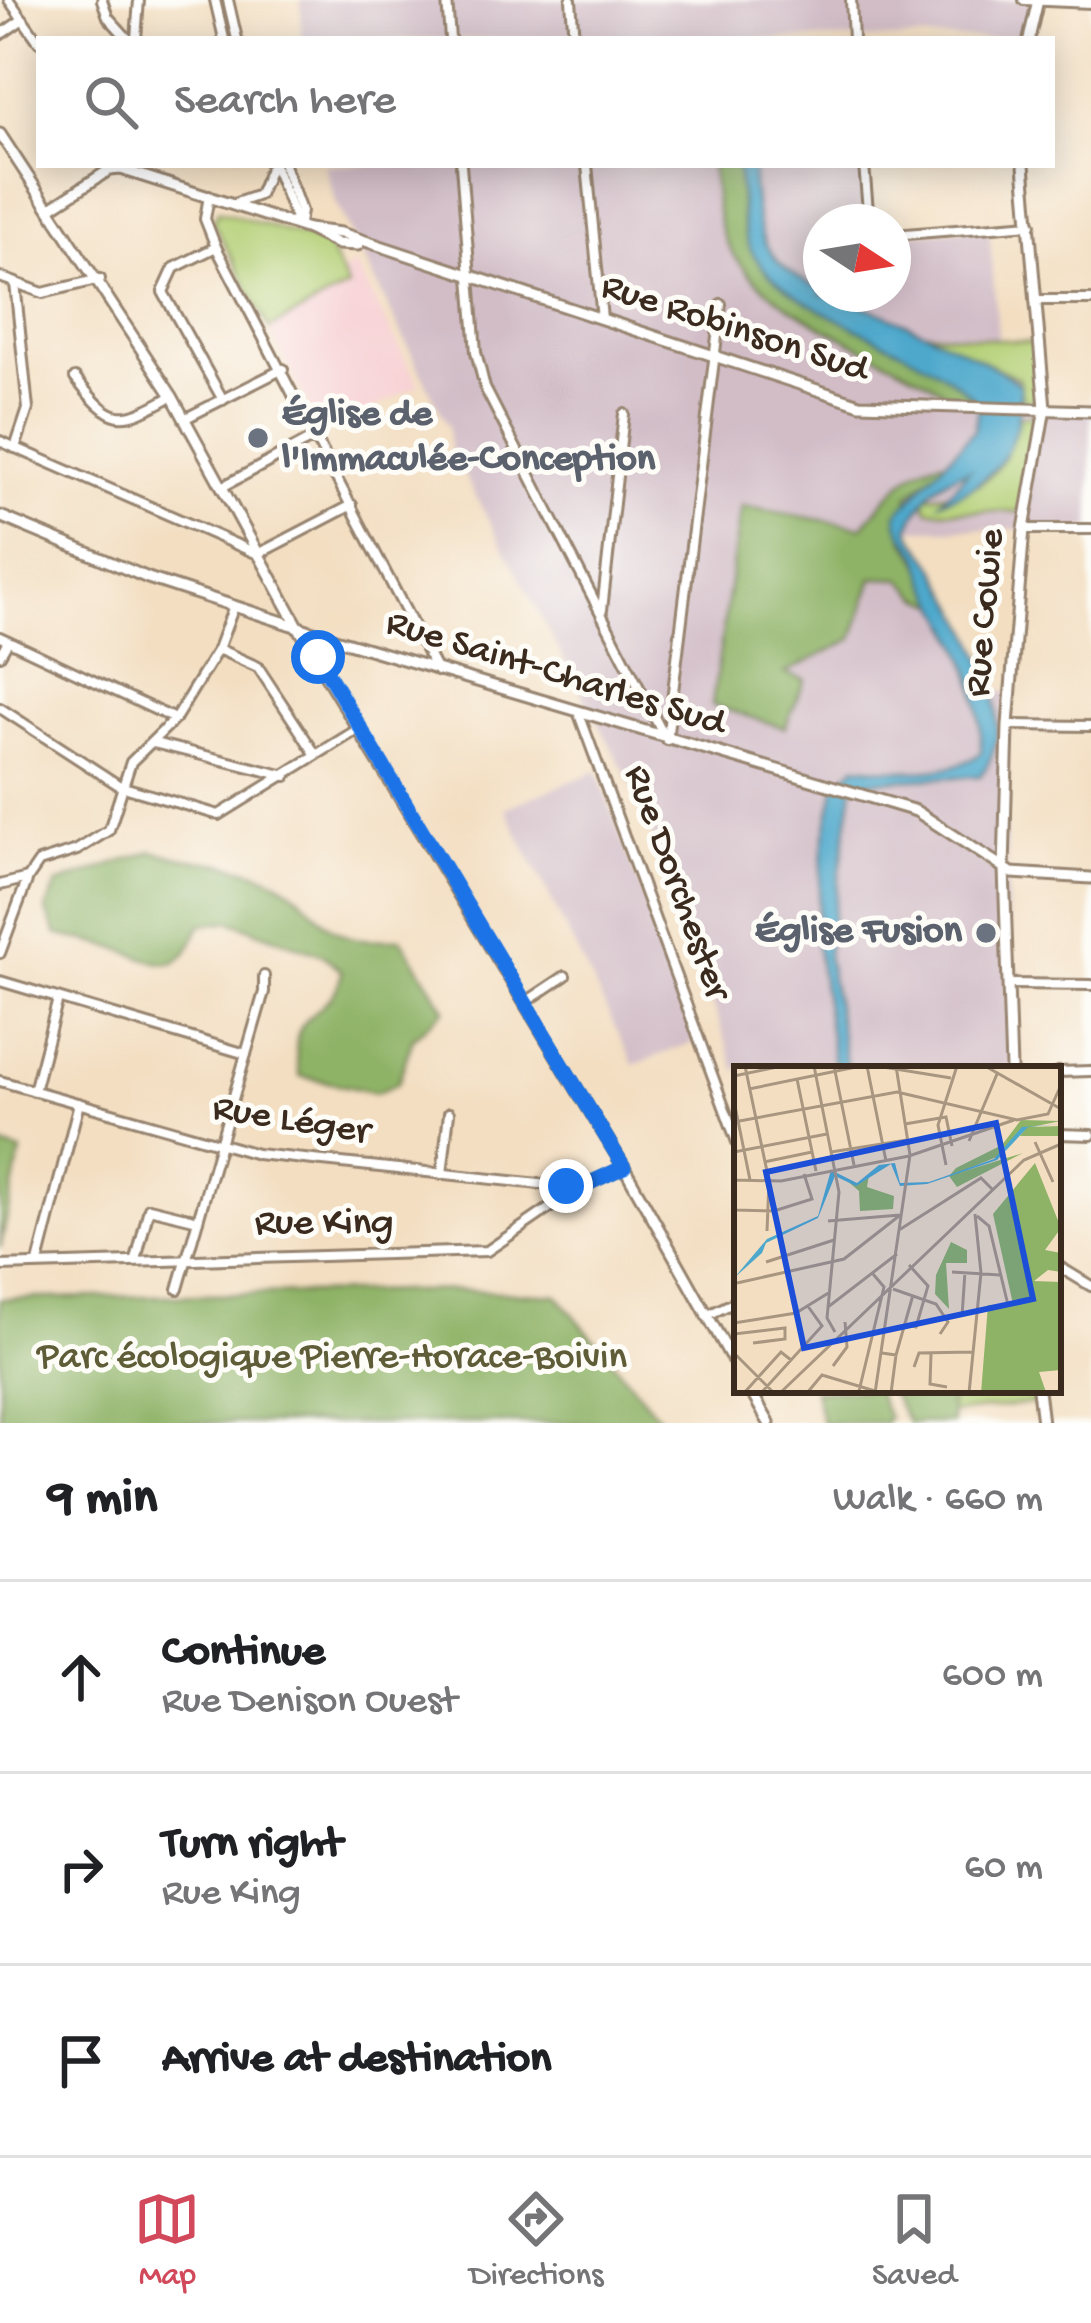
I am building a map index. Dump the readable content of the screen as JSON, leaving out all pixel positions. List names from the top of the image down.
{
  "streets": {
    "street": [
      "Rue Robinson Sud",
      "Rue Cowie",
      "Rue Saint-Charles Sud",
      "Rue Dorchester",
      "Rue Léger",
      "Rue King"
    ]
  },
  "crossings": [
    ["Rue Robinson Sud", "Rue Cowie"],
    ["Rue Cowie", "Rue Saint-Charles Sud"],
    ["Rue Saint-Charles Sud", "Rue Dorchester"],
    ["Rue Léger", "Rue King"]
  ],
  "parks": ["Parc écologique Pierre-Horace-Boivin"],
  "places": ["Église de l'Immaculée-Conception", "Église Fusion"],
  "north": "right",
  "page": {
    "search": "Search here",
    "heading": ["9 min", "Walk · 660 m"],
    "list": [
      ["Continue", "Rue Denison Ouest", "600 m"],
      ["Turn right", "Rue King", "60 m"],
      "Arrive at destination"
    ],
    "nav": ["Map", "Directions", "Saved"]
  }
}
